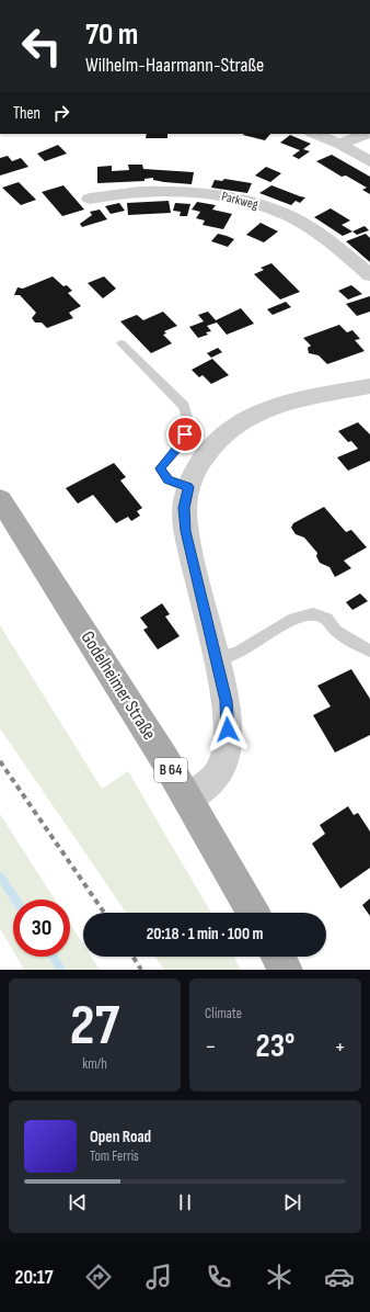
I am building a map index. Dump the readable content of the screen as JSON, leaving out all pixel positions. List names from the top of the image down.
{
  "streets": {
    "main road": ["Godelheimer Straße", "B 64"],
    "street": ["Parkweg"]
  },
  "page": {
    "turn": ["70 m", "Wilhelm-Haarmann-Straße"],
    "then": "Then",
    "limit": "30",
    "trip": "20:18 · 1 min · 100 m",
    "tile": [
      ["27", "km/h"],
      "Climate"
    ],
    "heat": ["−", "23°", "+"],
    "song": ["Open Road", "Tom Ferris"],
    "tabs": "20:17"
  }
}
